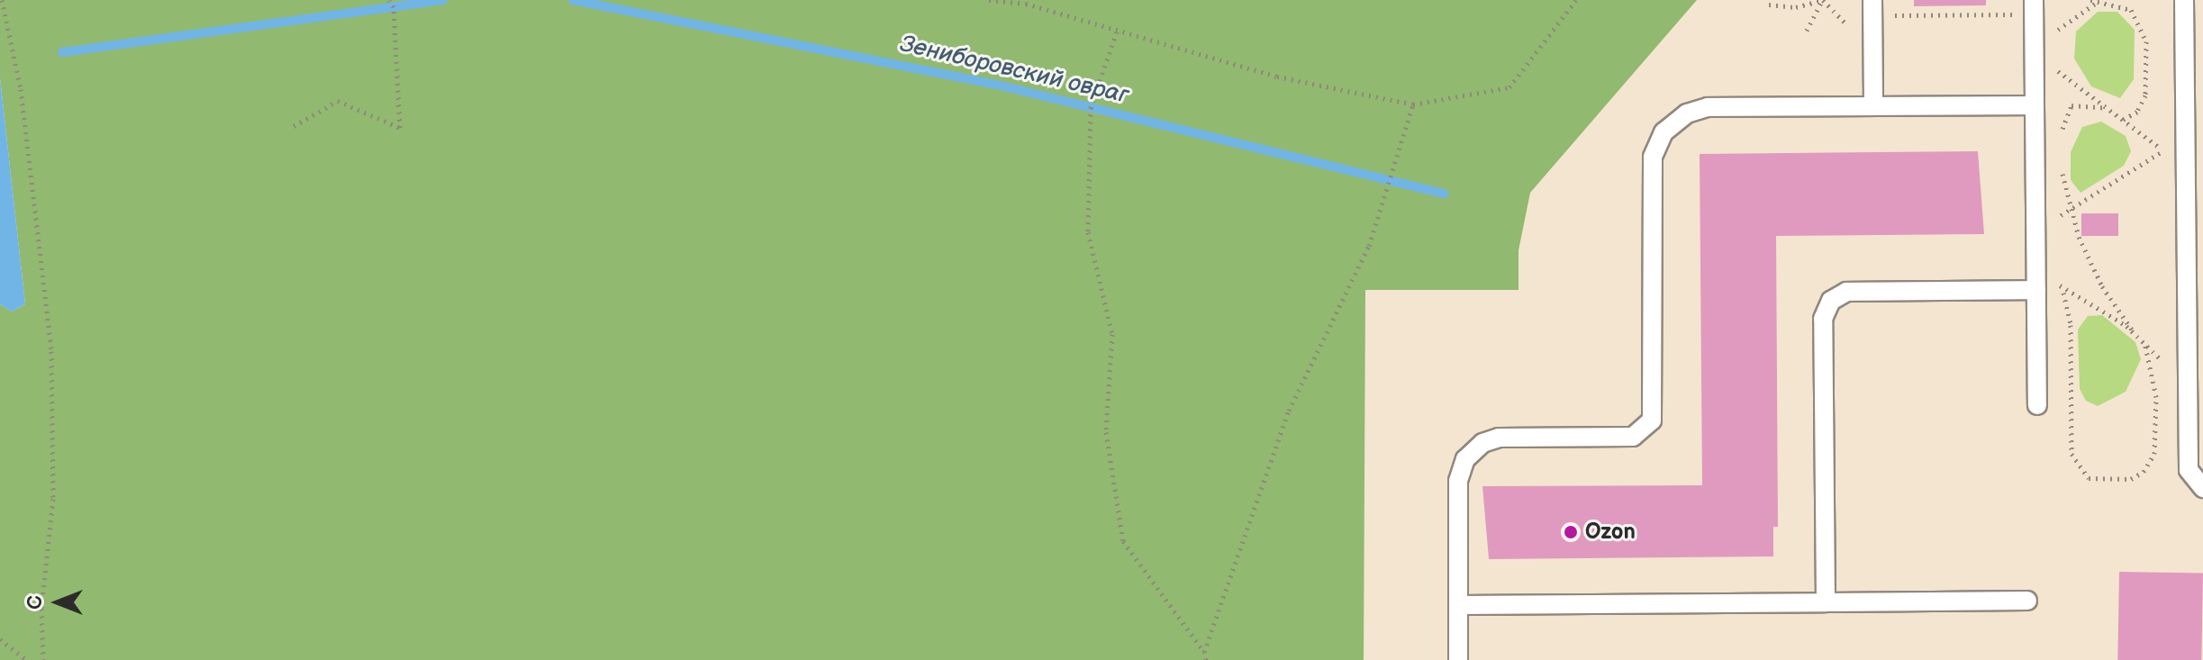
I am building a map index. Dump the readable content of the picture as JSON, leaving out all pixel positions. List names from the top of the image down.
{
  "water": ["Зениборовский овраг"],
  "places": ["Ozon"],
  "north": "left"
}
